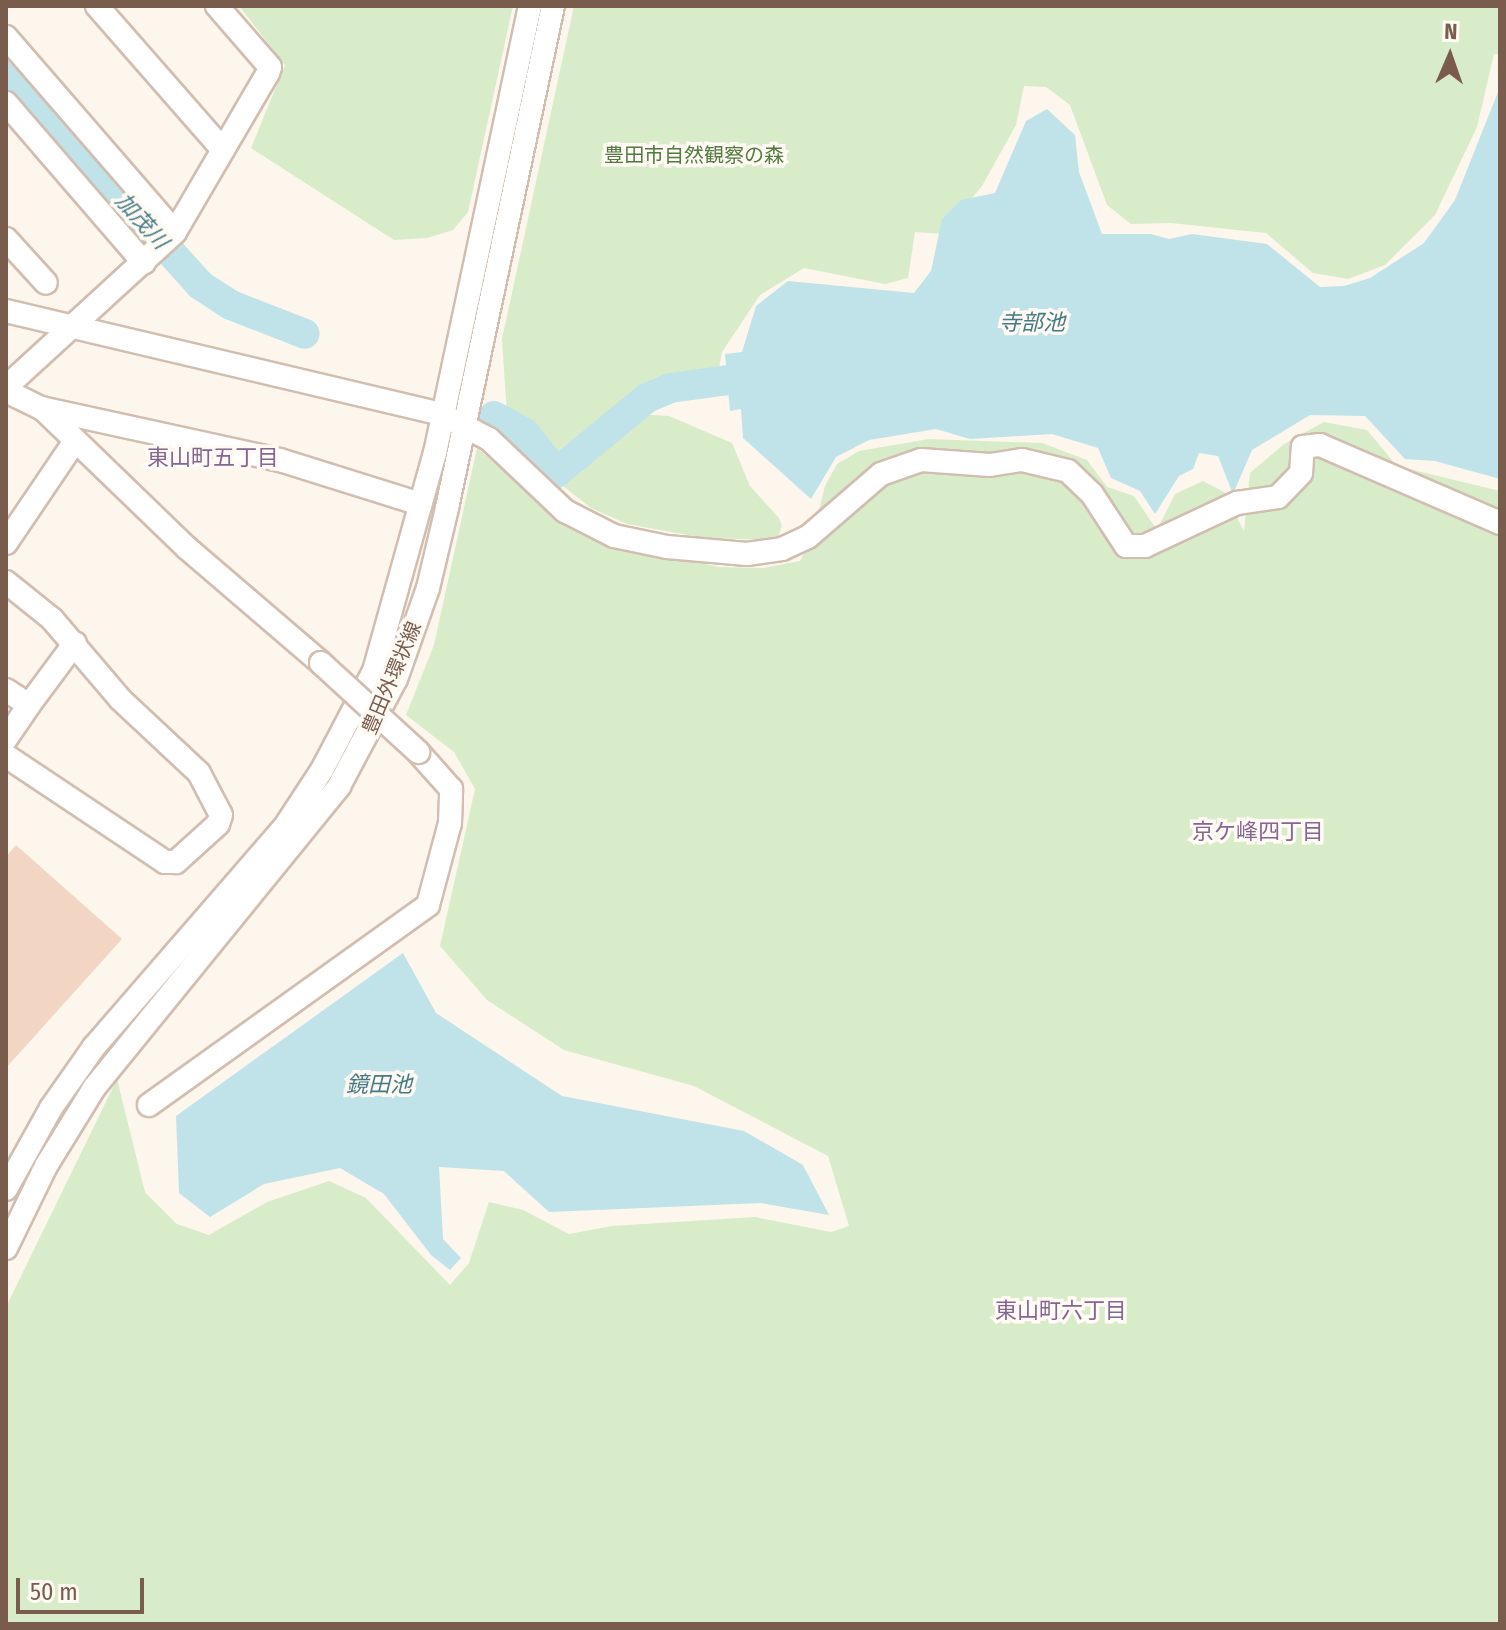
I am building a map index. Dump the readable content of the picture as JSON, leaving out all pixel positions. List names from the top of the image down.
{
  "streets": {
    "street": ["豊田外環状線"]
  },
  "districts": ["東山町五丁目", "京ケ峰四丁目", "東山町六丁目"],
  "water": ["加茂川", "寺部池", "鏡田池"],
  "parks": ["豊田市自然観察の森"],
  "scale_bar": "50 m",
  "north": "top"
}
